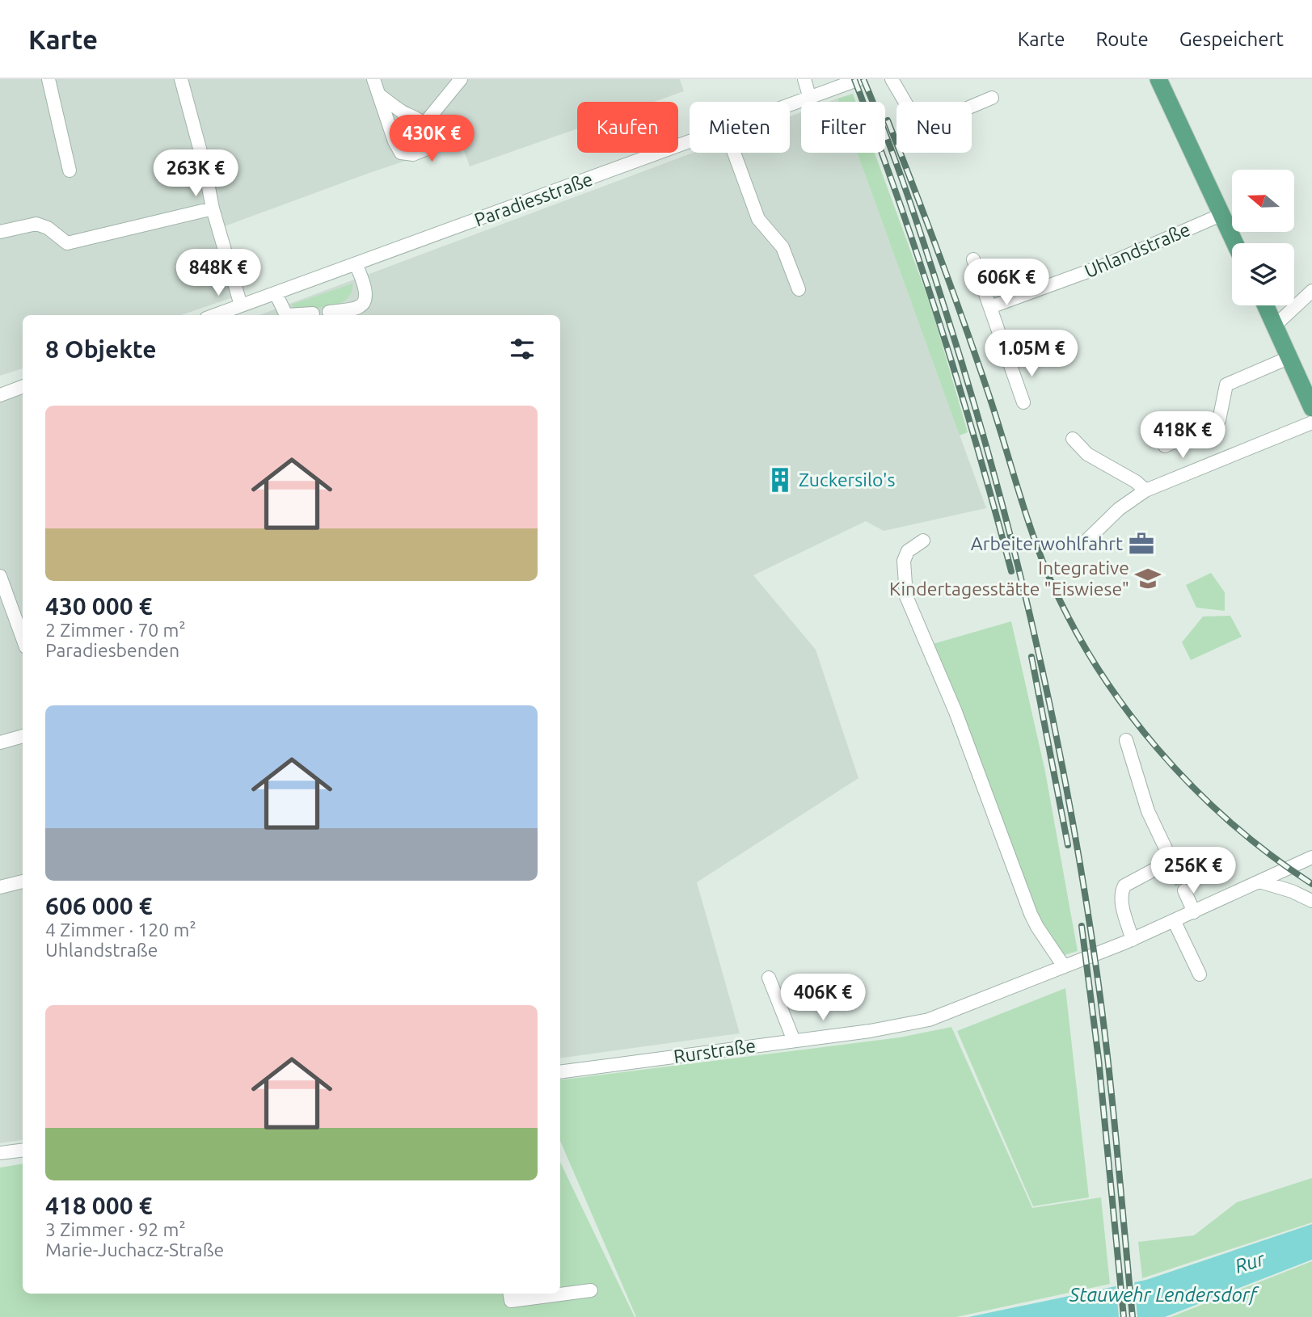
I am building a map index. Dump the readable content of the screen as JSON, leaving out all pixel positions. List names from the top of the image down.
{
  "streets": {
    "street": ["Paradiesstraße", "Uhlandstraße", "Rurstraße"]
  },
  "water": ["Rur", "Stauwehr Lendersdorf"],
  "places": {
    "building": ["Zuckersilo's"],
    "office": ["Arbeiterwohlfahrt"],
    "school or university": ["Integrative Kindertagesstätte \"Eiswiese\""]
  },
  "north": "left",
  "page": {
    "header": "Karte",
    "nav": ["Karte", "Route", "Gespeichert"],
    "chip": [
      "Kaufen",
      "Mieten",
      "Filter",
      "Neu"
    ],
    "price": [
      "430K €",
      "263K €",
      "848K €",
      "606K €",
      "1.05M €",
      "418K €",
      "256K €",
      "406K €"
    ],
    "heading": "8 Objekte",
    "list": [
      {
        "name": "430 000 €",
        "note": "2 Zimmer · 70 m² · Paradiesbenden"
      },
      {
        "name": "606 000 €",
        "note": "4 Zimmer · 120 m² · Uhlandstraße"
      },
      {
        "name": "418 000 €",
        "note": "3 Zimmer · 92 m² · Marie-Juchacz-Straße"
      }
    ]
  }
}
